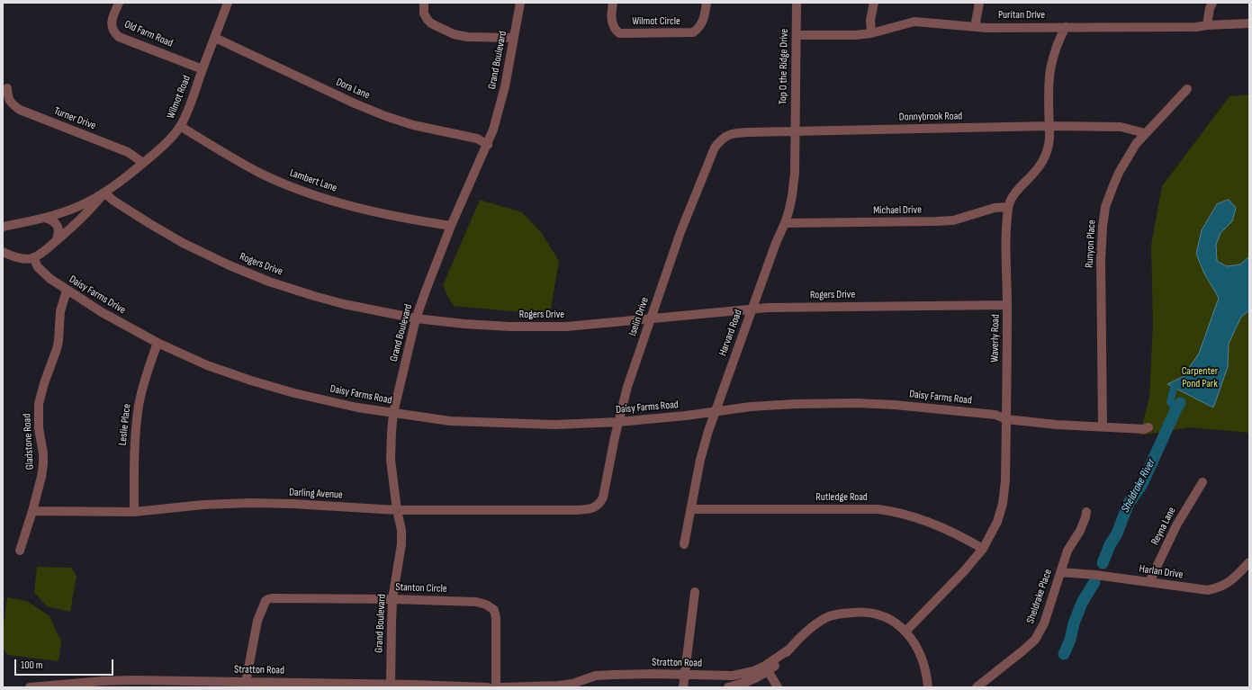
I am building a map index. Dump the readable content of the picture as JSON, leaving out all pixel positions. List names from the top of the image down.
{
  "streets": {
    "street": [
      "Puritan Drive",
      "Wilmot Circle",
      "Old Farm Road",
      "Grand Boulevard",
      "Top O the Ridge Drive",
      "Dora Lane",
      "Wilmot Road",
      "Donnybrook Road",
      "Turner Drive",
      "Lambert Lane",
      "Michael Drive",
      "Runyon Place",
      "Rogers Drive",
      "Daisy Farms Drive",
      "Iselin Drive",
      "Harvard Road",
      "Waverly Road",
      "Daisy Farms Road",
      "Leslie Place",
      "Gladstone Road",
      "Darling Avenue",
      "Rutledge Road",
      "Reyna Lane",
      "Harlan Drive",
      "Stanton Circle",
      "Sheldrake Place",
      "Stratton Road"
    ]
  },
  "crossings": [
    ["Puritan Drive", "Top O the Ridge Drive"],
    ["Puritan Drive", "Waverly Road"],
    ["Old Farm Road", "Wilmot Road"],
    ["Grand Boulevard", "Dora Lane"],
    ["Grand Boulevard", "Lambert Lane"],
    ["Grand Boulevard", "Rogers Drive"],
    ["Grand Boulevard", "Daisy Farms Road"],
    ["Grand Boulevard", "Darling Avenue"],
    ["Grand Boulevard", "Stanton Circle"],
    ["Grand Boulevard", "Stratton Road"],
    ["Top O the Ridge Drive", "Donnybrook Road"],
    ["Top O the Ridge Drive", "Harvard Road"],
    ["Dora Lane", "Wilmot Road"],
    ["Wilmot Road", "Turner Drive"],
    ["Wilmot Road", "Lambert Lane"],
    ["Wilmot Road", "Rogers Drive"],
    ["Wilmot Road", "Daisy Farms Drive"],
    ["Donnybrook Road", "Runyon Place"],
    ["Donnybrook Road", "Iselin Drive"],
    ["Donnybrook Road", "Harvard Road"],
    ["Donnybrook Road", "Waverly Road"],
    ["Michael Drive", "Harvard Road"],
    ["Michael Drive", "Waverly Road"],
    ["Runyon Place", "Daisy Farms Road"],
    ["Rogers Drive", "Iselin Drive"],
    ["Rogers Drive", "Harvard Road"],
    ["Rogers Drive", "Waverly Road"],
    ["Daisy Farms Drive", "Daisy Farms Road"],
    ["Daisy Farms Drive", "Leslie Place"],
    ["Daisy Farms Drive", "Gladstone Road"],
    ["Iselin Drive", "Daisy Farms Road"],
    ["Iselin Drive", "Darling Avenue"],
    ["Harvard Road", "Daisy Farms Road"],
    ["Harvard Road", "Rutledge Road"],
    ["Waverly Road", "Daisy Farms Road"],
    ["Waverly Road", "Rutledge Road"],
    ["Waverly Road", "Stratton Road"],
    ["Daisy Farms Road", "Leslie Place"],
    ["Leslie Place", "Darling Avenue"],
    ["Gladstone Road", "Darling Avenue"],
    ["Reyna Lane", "Harlan Drive"],
    ["Harlan Drive", "Sheldrake Place"],
    ["Stanton Circle", "Stratton Road"]
  ],
  "water": ["Sheldrake River"],
  "parks": ["Carpenter Pond Park"],
  "scale_bar": "100 m"
}
